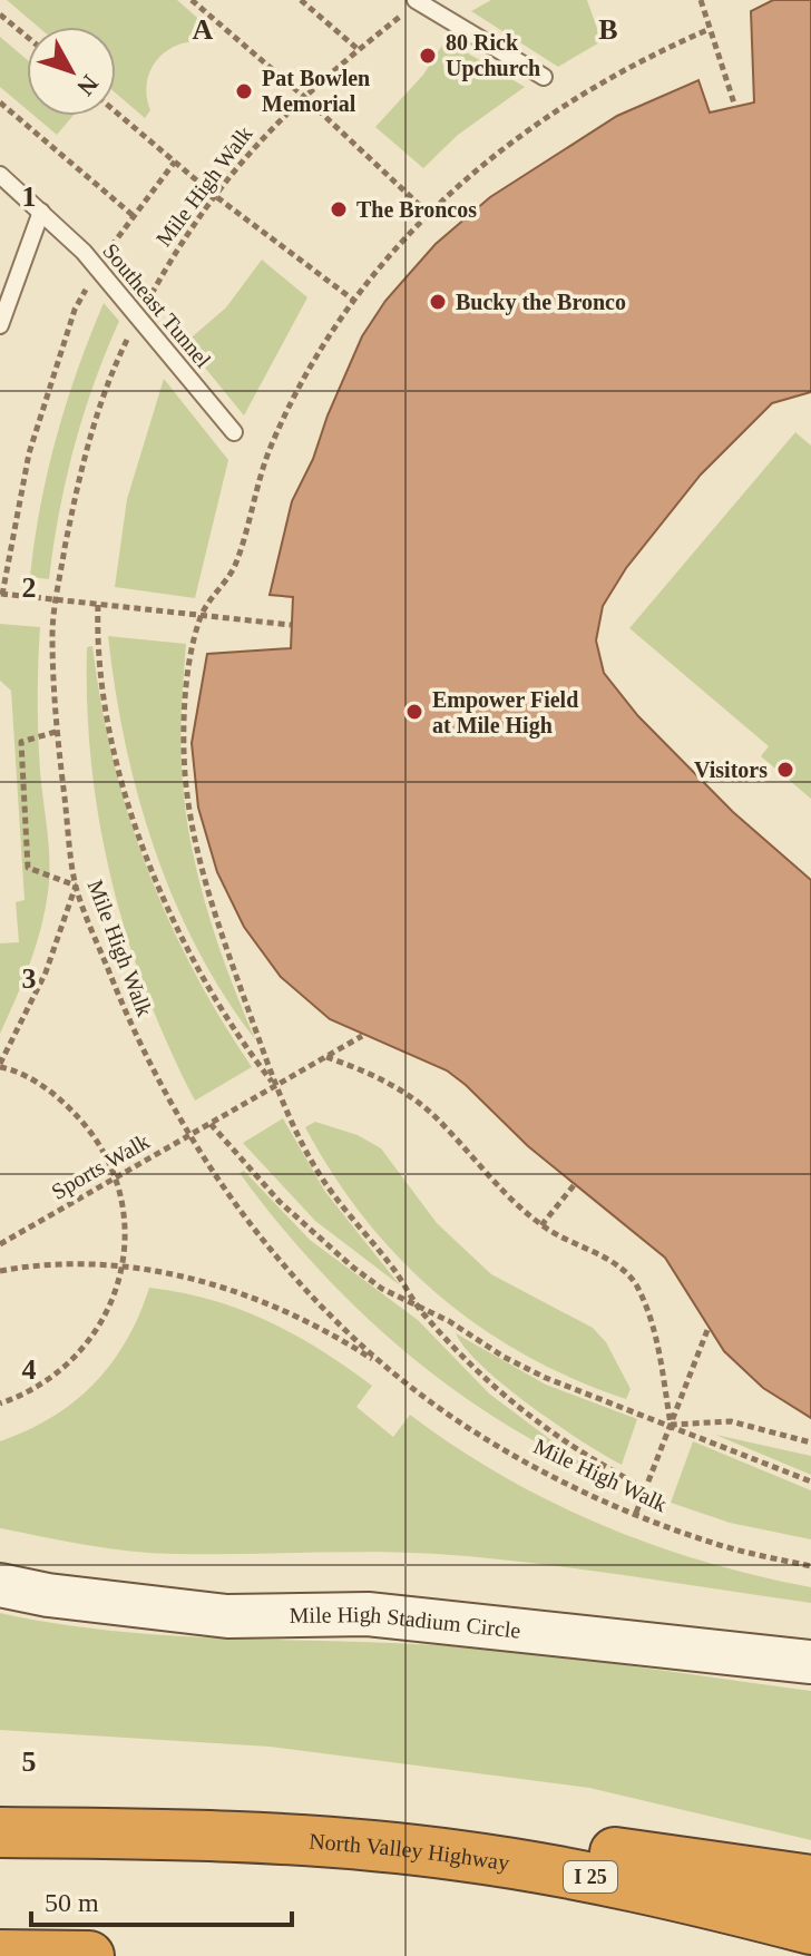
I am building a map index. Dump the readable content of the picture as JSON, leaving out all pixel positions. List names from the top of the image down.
{
  "streets": {
    "highway": ["North Valley Highway", "I 25"],
    "street": ["Mile High Stadium Circle"],
    "lane": ["Southeast Tunnel"],
    "path": ["Mile High Walk", "Sports Walk"]
  },
  "crossings": [
    ["Mile High Walk", "Southeast Tunnel"],
    ["Mile High Walk", "Sports Walk"]
  ],
  "places": [
    "80 Rick Upchurch",
    "Pat Bowlen Memorial",
    "The Broncos",
    "Bucky the Bronco",
    "Empower Field at Mile High",
    "Visitors"
  ],
  "scale_bar": "50 m",
  "north": "bottom right",
  "grid": {
    "columns": ["A", "B"],
    "rows": [
      "1",
      "2",
      "3",
      "4",
      "5"
    ]
  }
}
